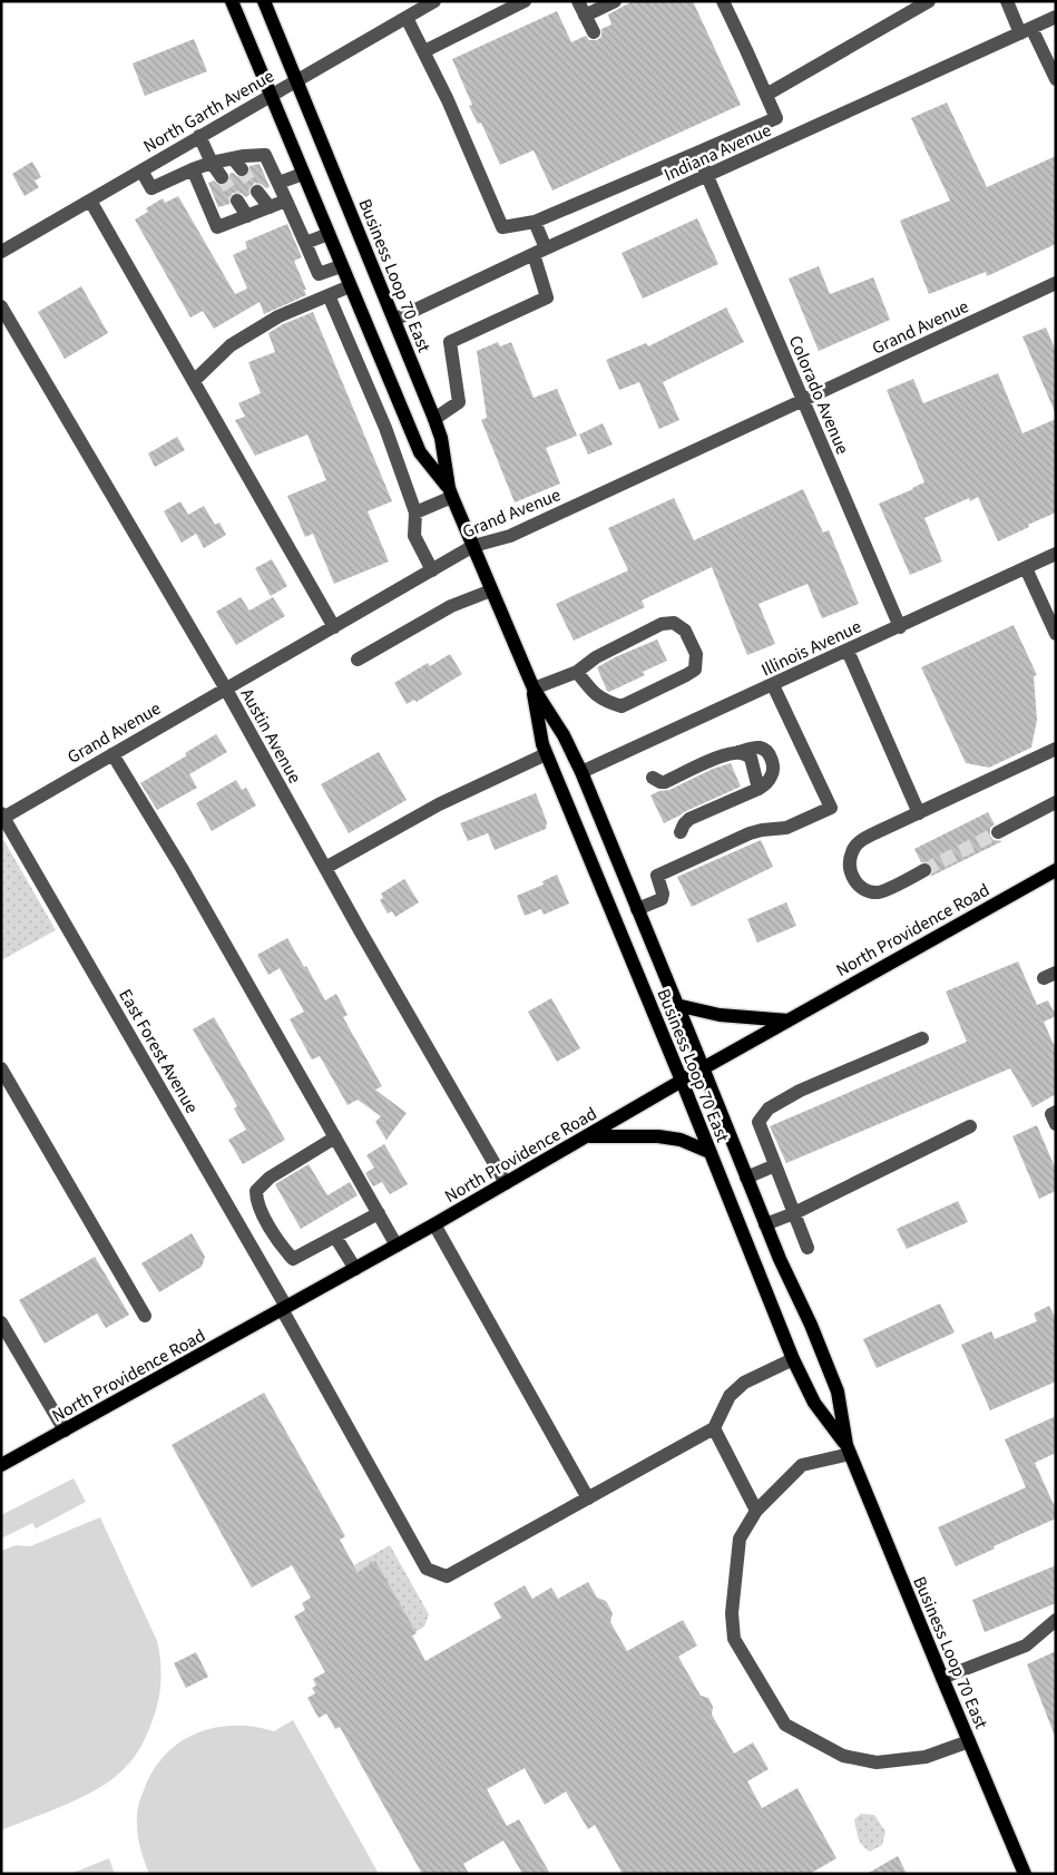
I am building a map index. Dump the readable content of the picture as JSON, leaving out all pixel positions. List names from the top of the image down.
{
  "streets": {
    "main road": ["Business Loop 70 East", "North Providence Road"],
    "street": [
      "North Garth Avenue",
      "Indiana Avenue",
      "Grand Avenue",
      "Colorado Avenue",
      "Illinois Avenue",
      "Austin Avenue",
      "East Forest Avenue"
    ]
  },
  "crossings": [
    ["North Garth Avenue", "Business Loop 70 East"],
    ["Indiana Avenue", "Business Loop 70 East"],
    ["Indiana Avenue", "Colorado Avenue"],
    ["Business Loop 70 East", "Grand Avenue"],
    ["Business Loop 70 East", "Illinois Avenue"],
    ["Business Loop 70 East", "North Providence Road"],
    ["Grand Avenue", "Colorado Avenue"],
    ["Grand Avenue", "Austin Avenue"],
    ["Grand Avenue", "East Forest Avenue"],
    ["Colorado Avenue", "Illinois Avenue"],
    ["Austin Avenue", "North Providence Road"],
    ["North Providence Road", "East Forest Avenue"]
  ]
}
